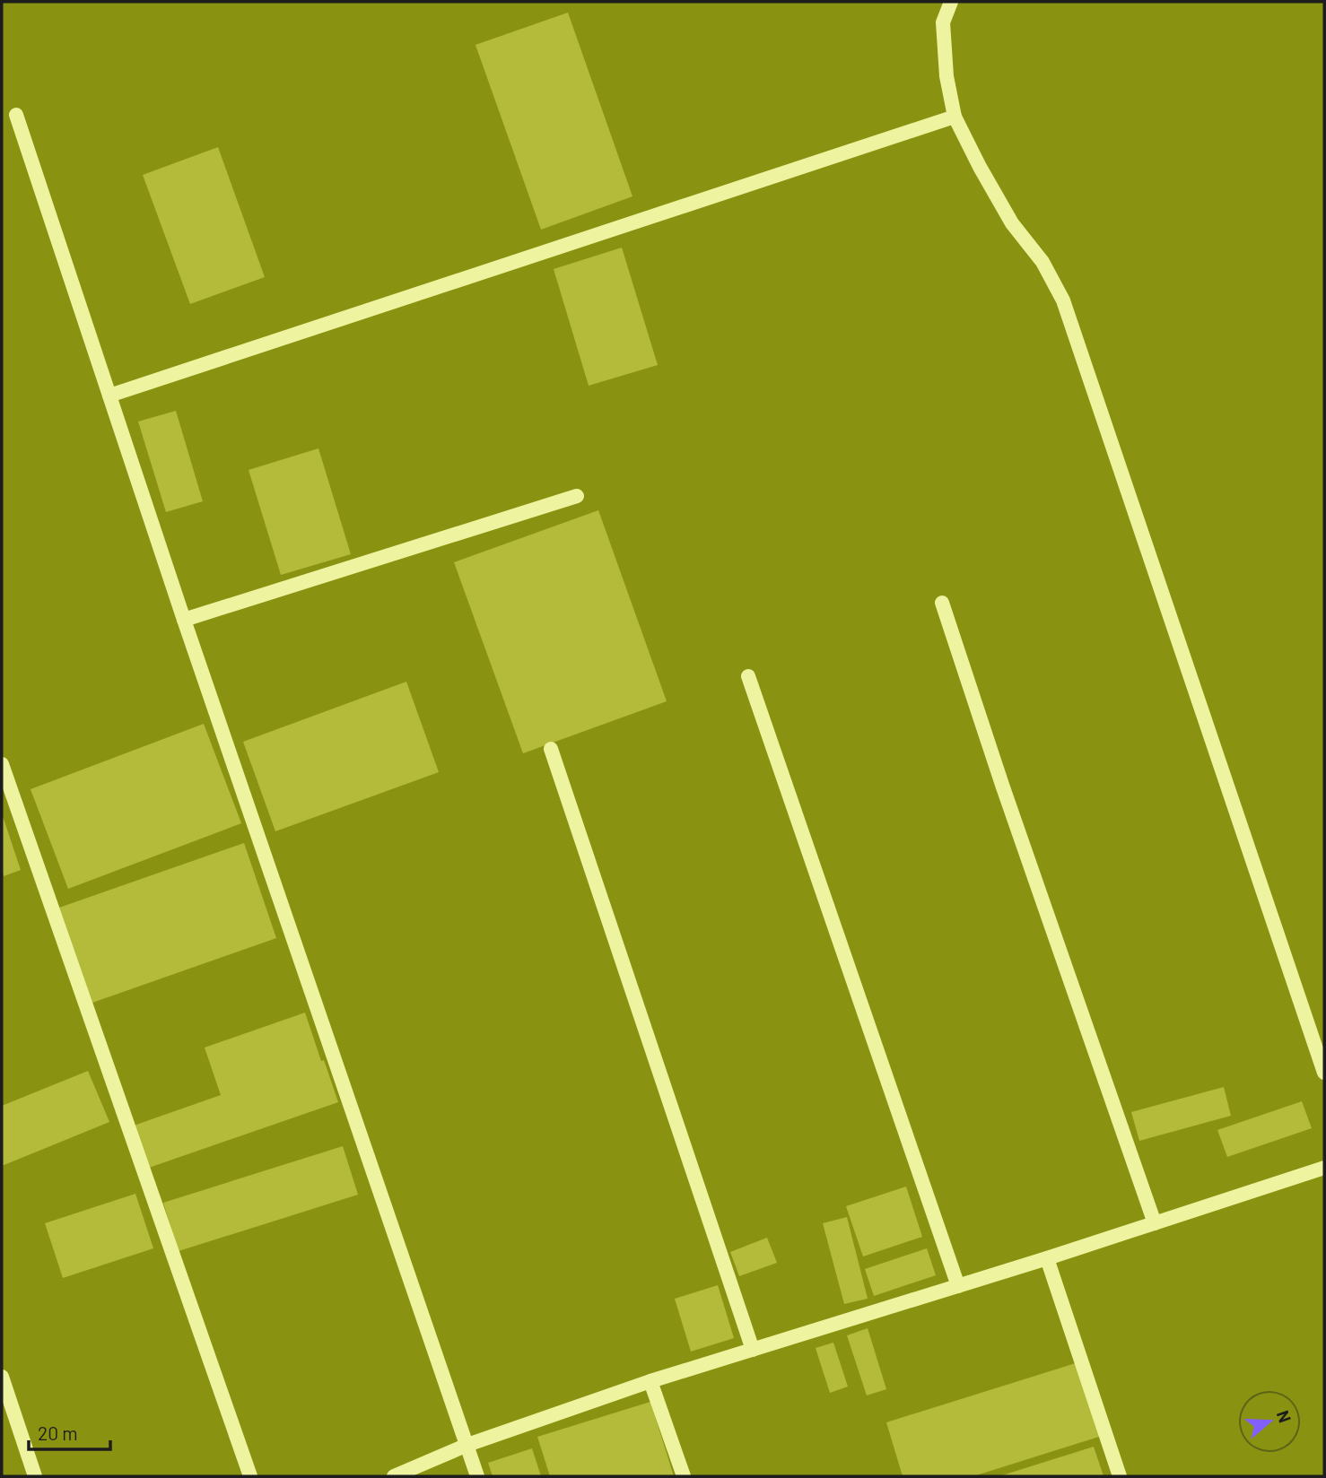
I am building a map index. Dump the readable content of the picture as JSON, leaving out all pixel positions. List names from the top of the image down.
{
  "scale_bar": "20 m",
  "north": "right"
}
